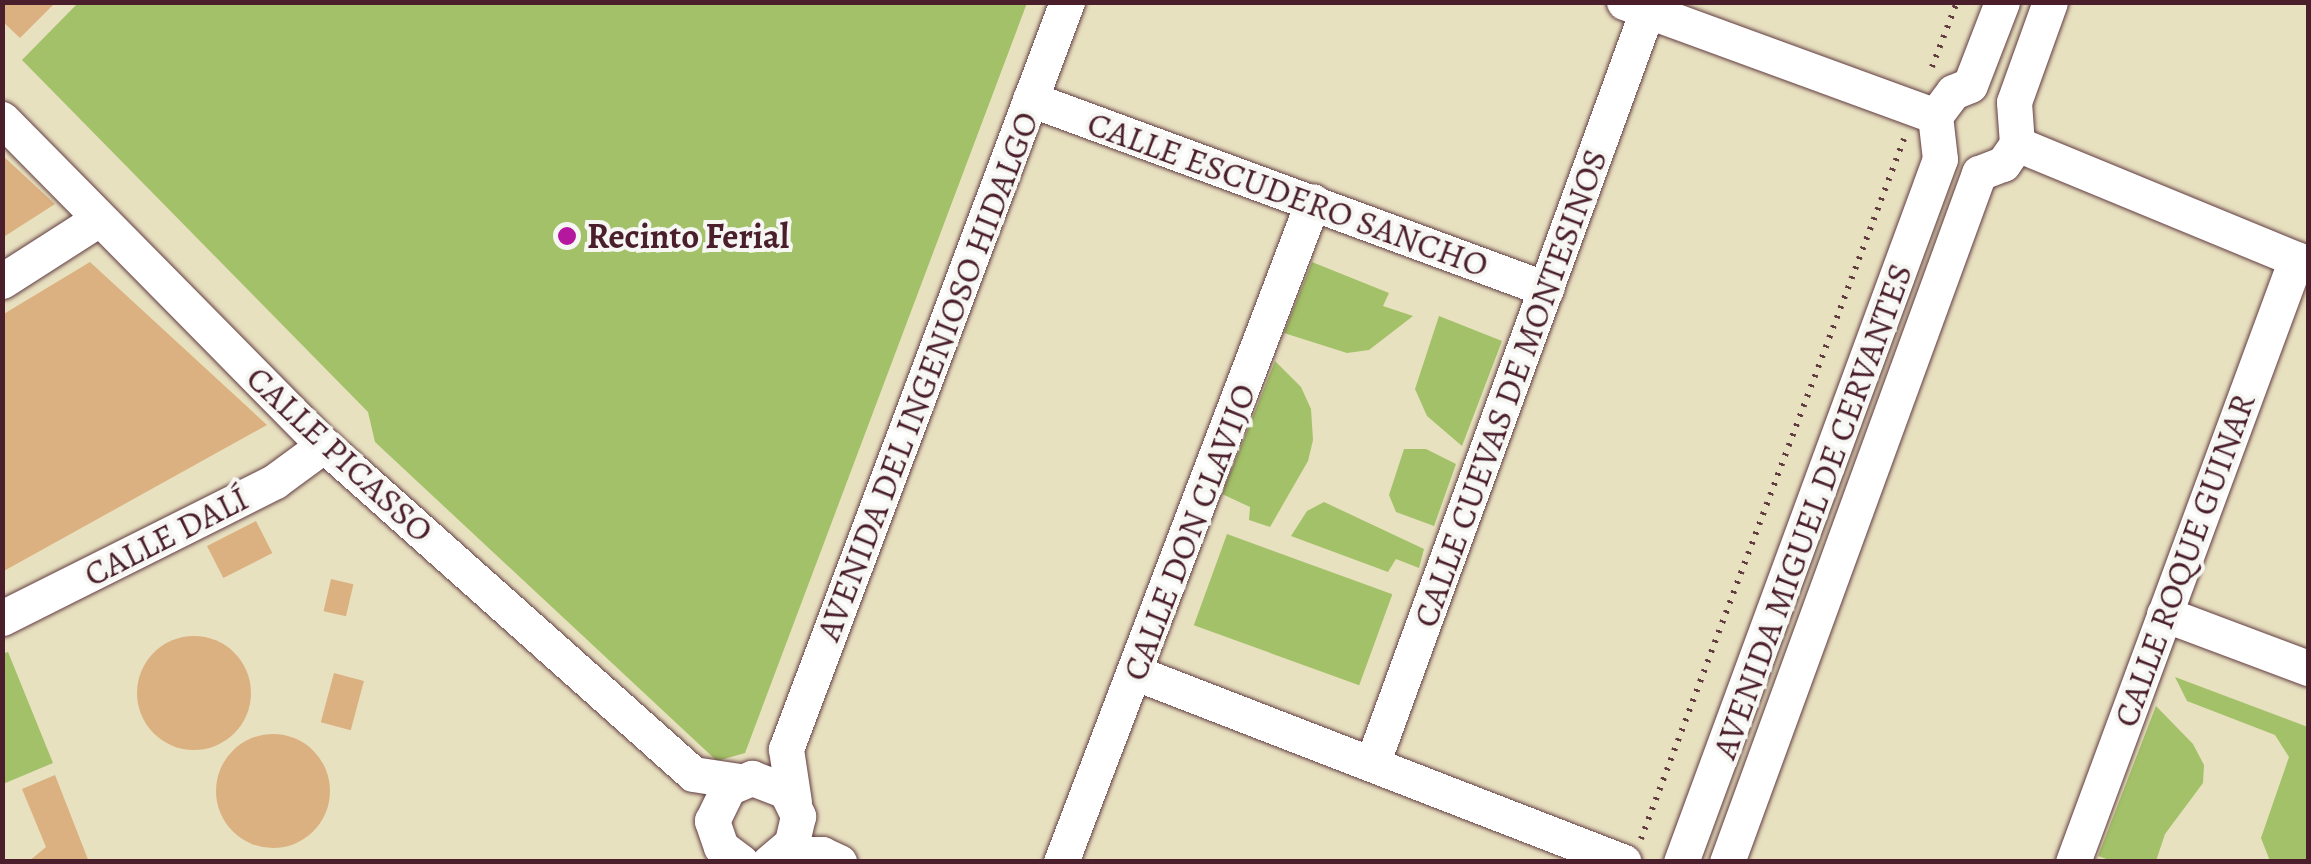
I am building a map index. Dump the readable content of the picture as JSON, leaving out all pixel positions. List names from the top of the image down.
{
  "streets": {
    "street": [
      "CALLE ESCUDERO SANCHO",
      "AVENIDA DEL INGENIOSO HIDALGO",
      "CALLE CUEVAS DE MONTESINOS",
      "CALLE PICASSO",
      "AVENIDA MIGUEL DE CERVANTES",
      "CALLE DON CLAVIJO",
      "CALLE DALÍ",
      "CALLE ROQUE GUINAR"
    ]
  },
  "crossings": [
    ["CALLE ESCUDERO SANCHO", "AVENIDA DEL INGENIOSO HIDALGO"],
    ["CALLE ESCUDERO SANCHO", "CALLE CUEVAS DE MONTESINOS"],
    ["CALLE ESCUDERO SANCHO", "CALLE DON CLAVIJO"],
    ["AVENIDA DEL INGENIOSO HIDALGO", "CALLE PICASSO"],
    ["CALLE PICASSO", "CALLE DALÍ"]
  ],
  "places": ["Recinto Ferial"]
}
